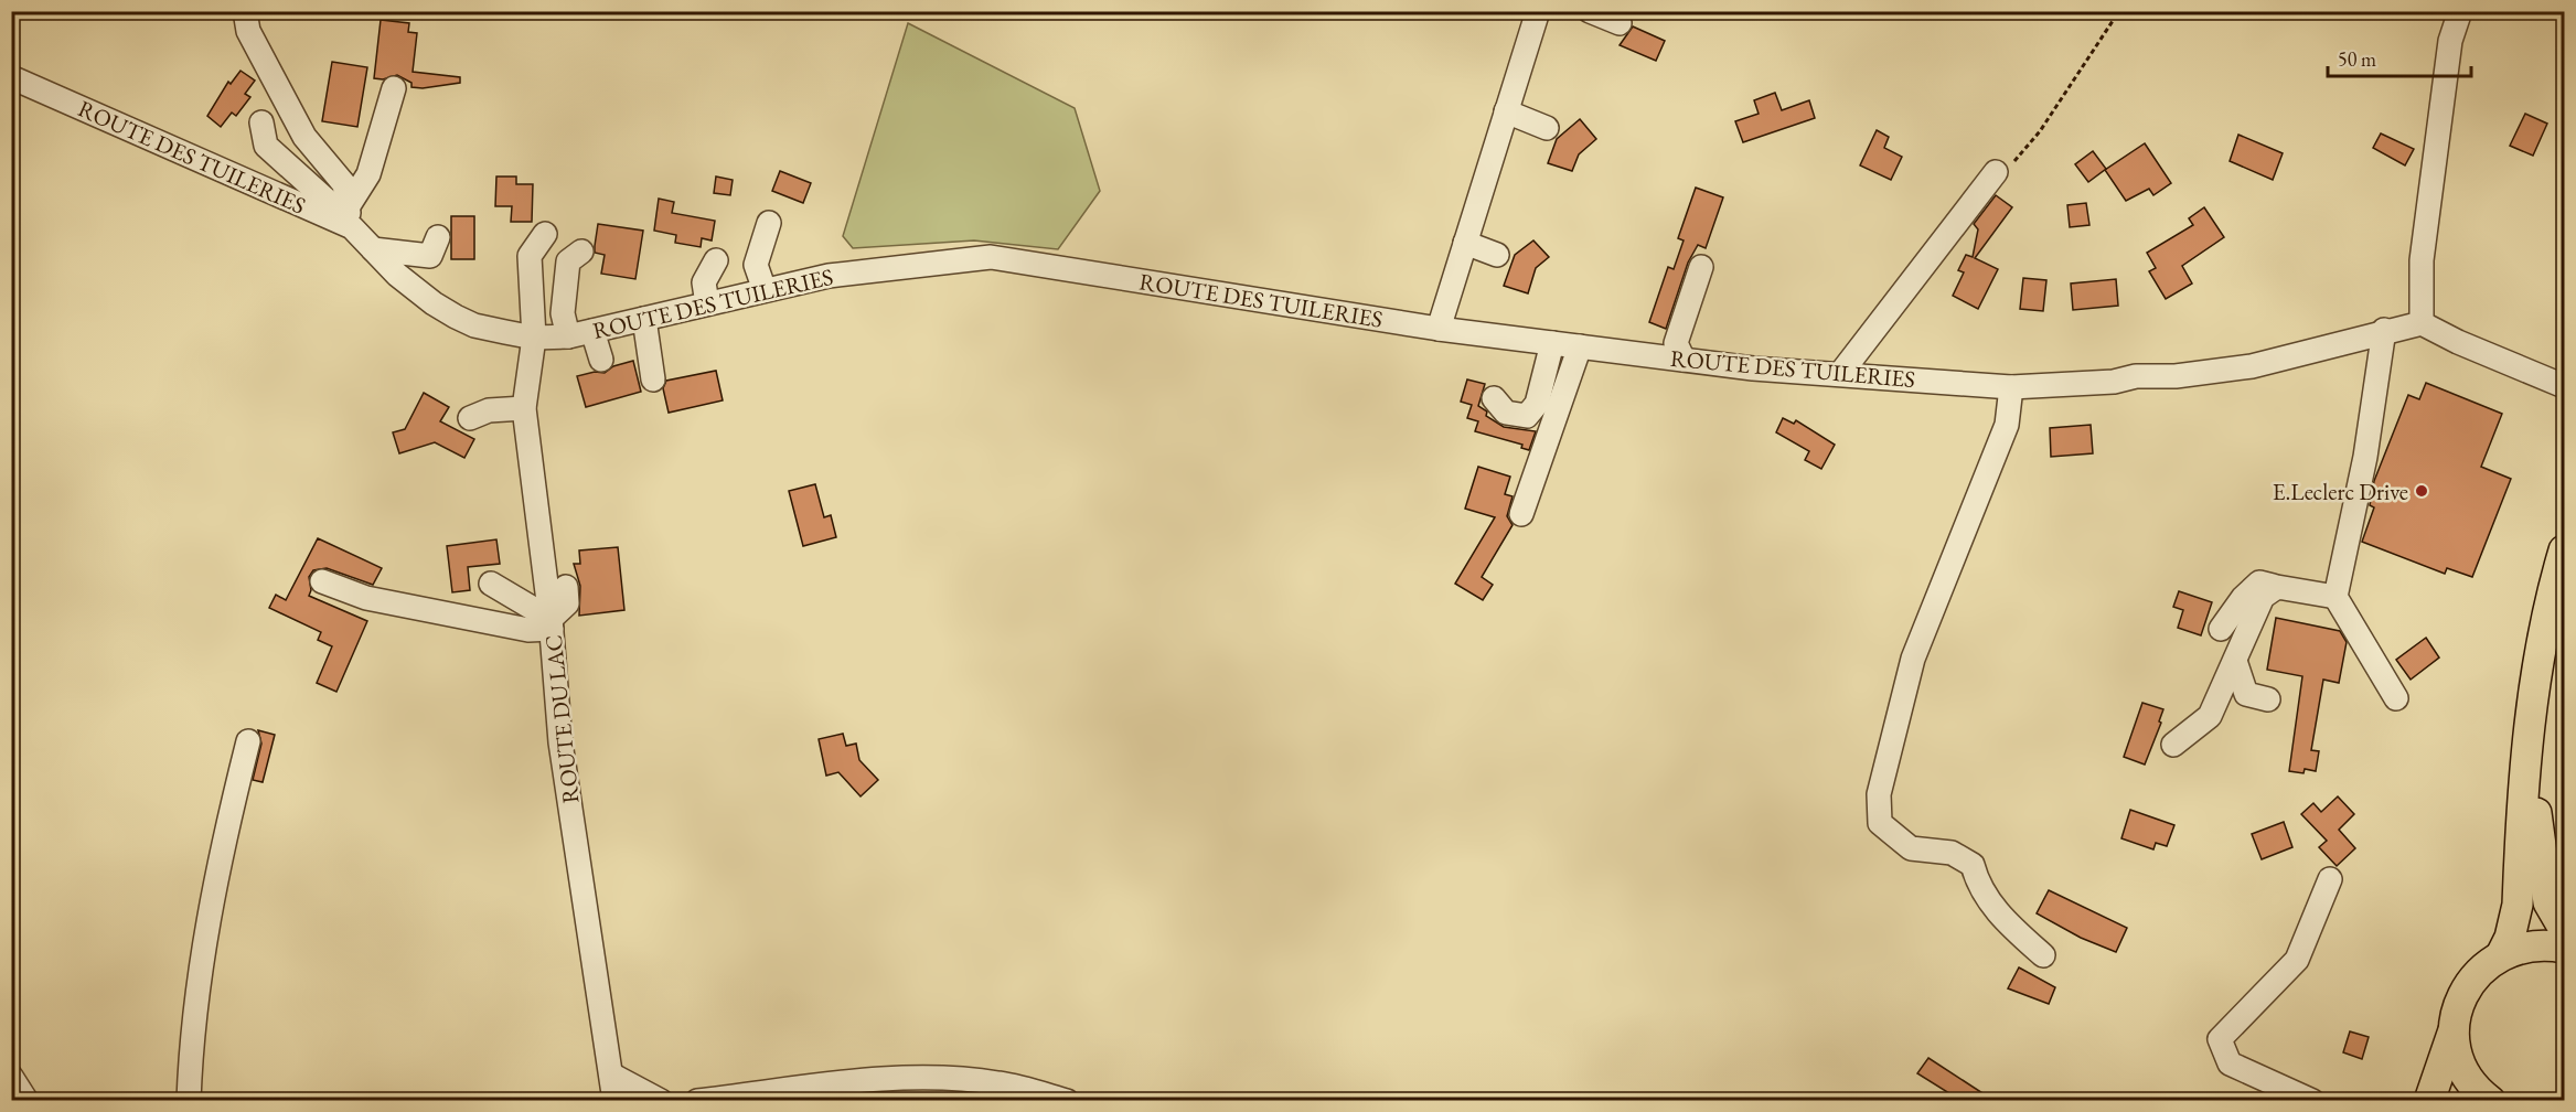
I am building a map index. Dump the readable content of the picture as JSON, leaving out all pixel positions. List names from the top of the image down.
{
  "streets": {
    "street": ["ROUTE DES TUILERIES", "ROUTE DU LAC"]
  },
  "crossings": [
    ["ROUTE DES TUILERIES", "ROUTE DU LAC"]
  ],
  "places": ["E.Leclerc Drive"],
  "scale_bar": "50 m"
}
